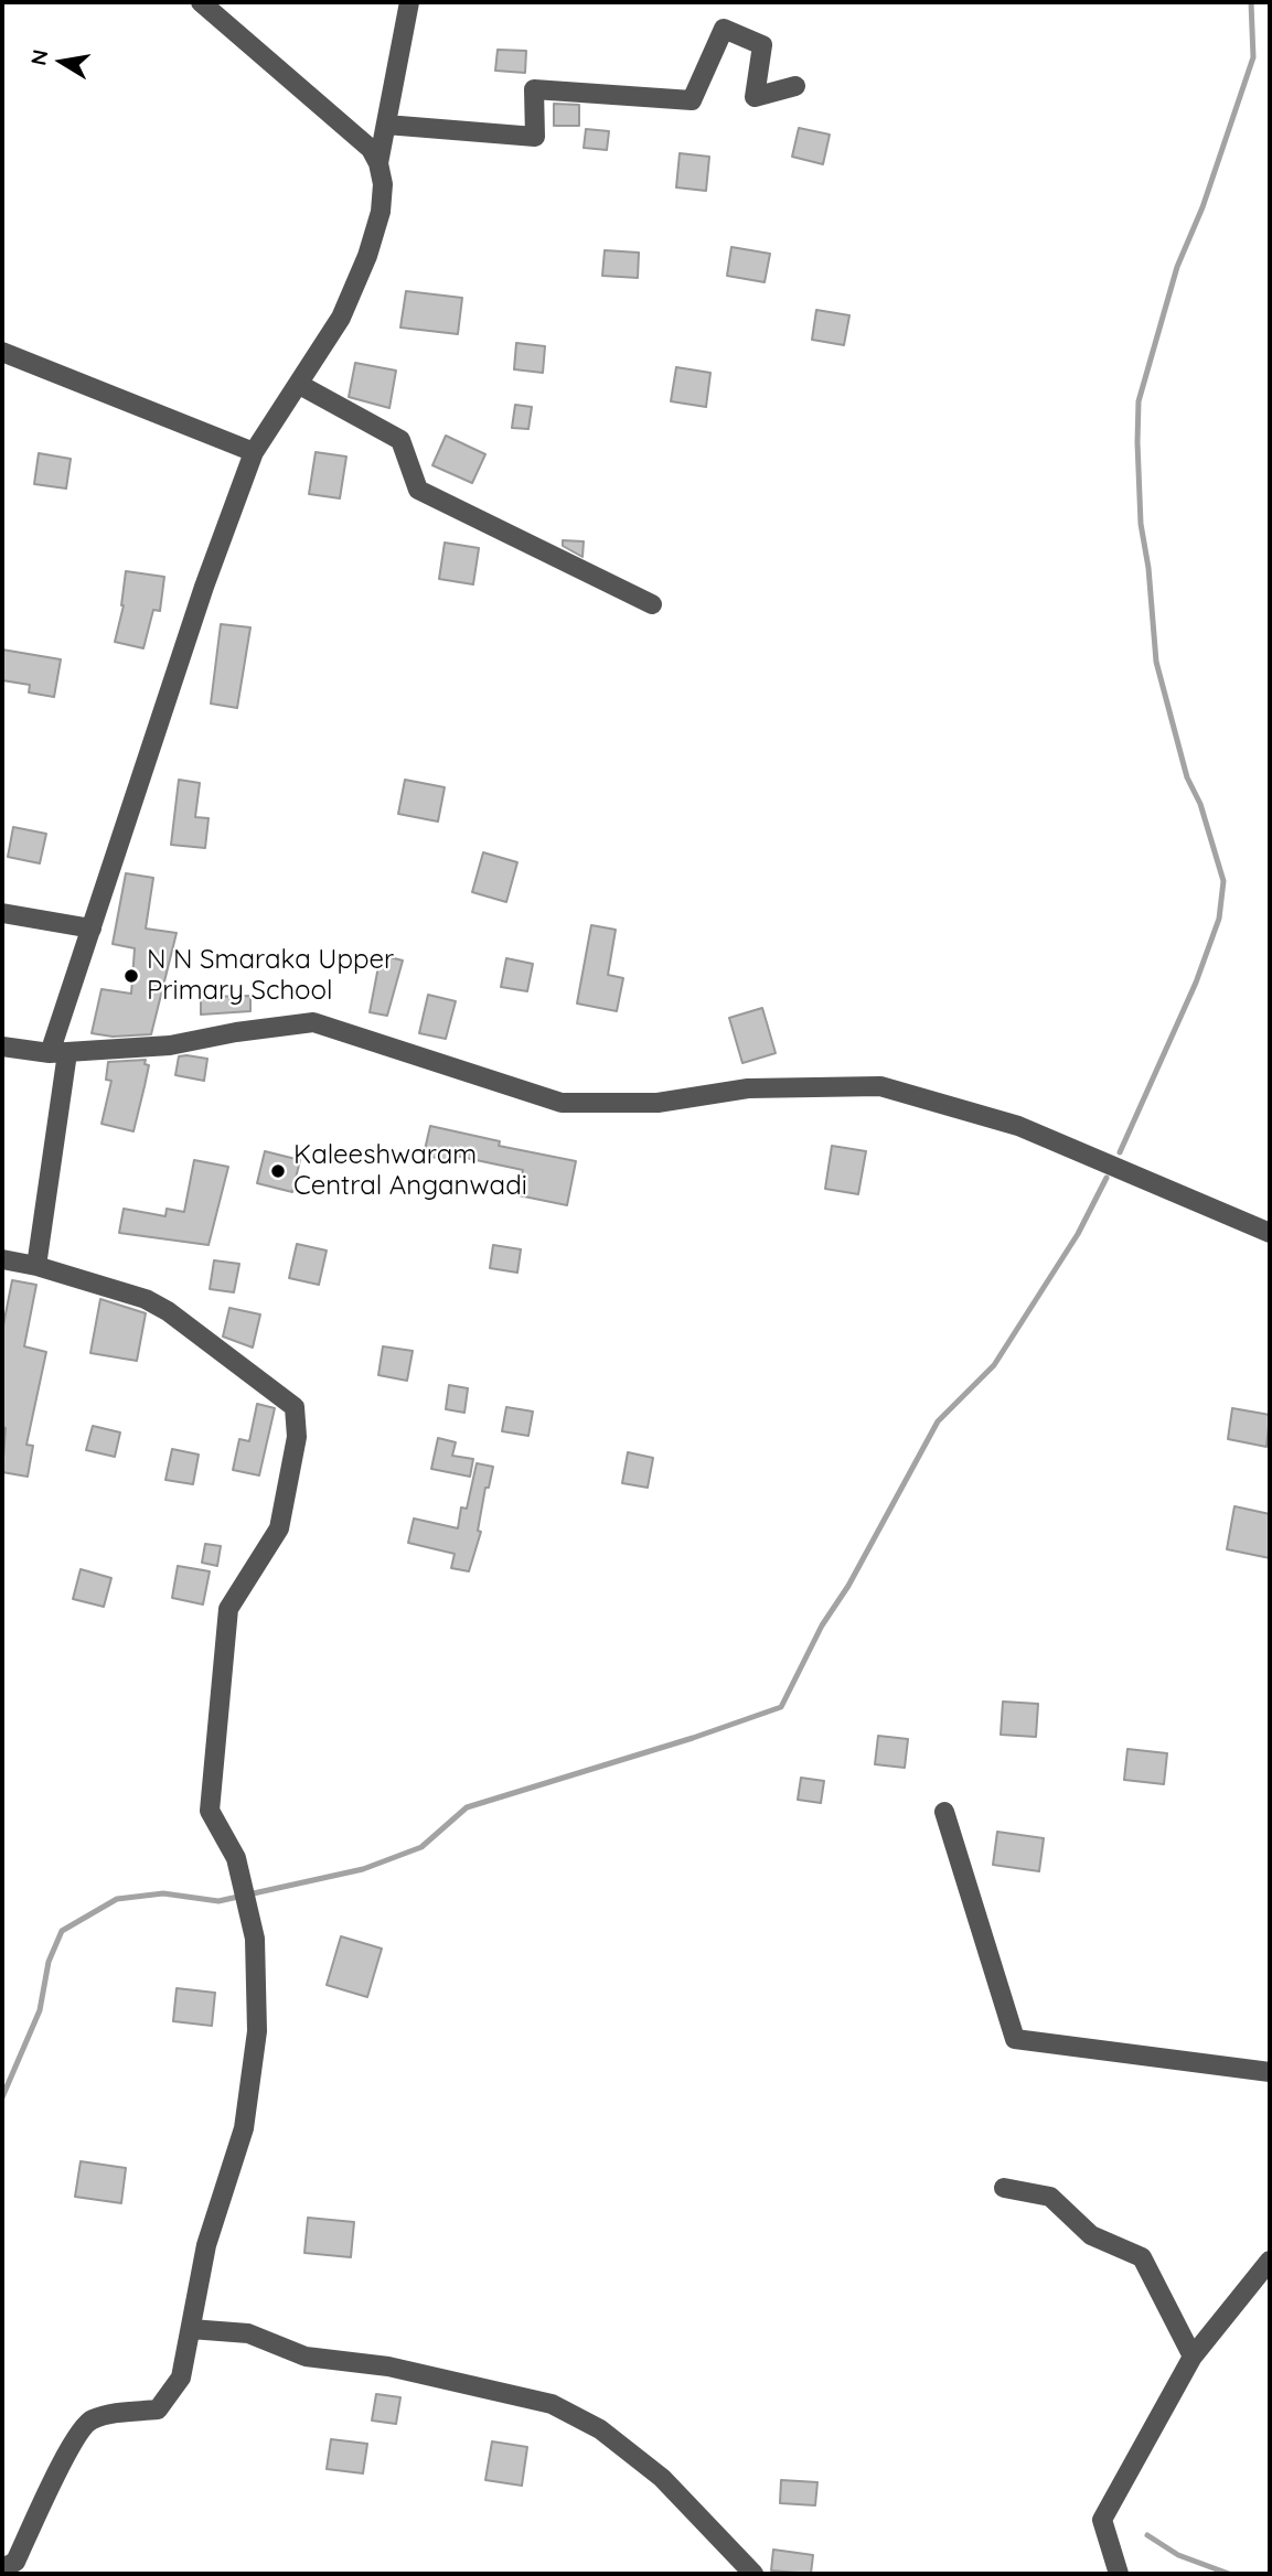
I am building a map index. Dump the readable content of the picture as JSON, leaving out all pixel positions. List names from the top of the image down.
{
  "places": ["N N Smaraka Upper Primary School", "Kaleeshwaram Central Anganwadi"],
  "north": "left"
}
